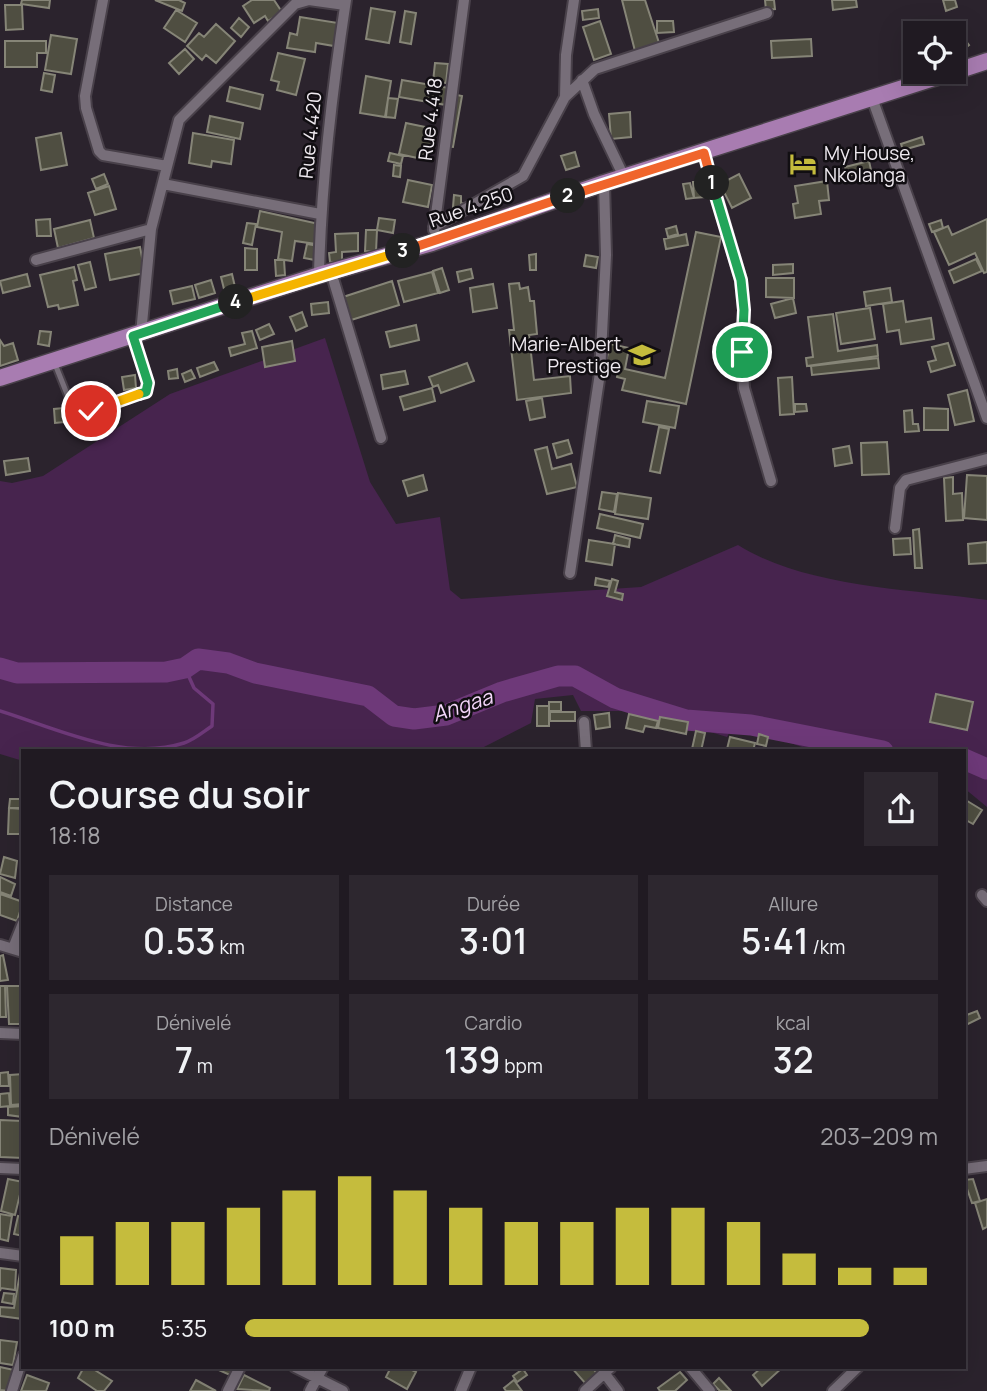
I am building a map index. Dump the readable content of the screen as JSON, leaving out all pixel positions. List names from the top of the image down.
{
  "streets": {
    "main road": ["Rue 4.250"],
    "street": ["Rue 4.418", "Rue 4.420"]
  },
  "crossings": [
    ["Rue 4.418", "Rue 4.250"],
    ["Rue 4.420", "Rue 4.250"]
  ],
  "water": ["Angaa"],
  "places": {
    "hotel": ["My House, Nkolanga"],
    "school or university": ["Marie-Albert Prestige"]
  },
  "page": {
    "pins": [
      "1",
      "2",
      "3",
      "4"
    ],
    "heading": ["Course du soir", "18:18"],
    "stats": [
      ["Distance", "0.53 km"],
      ["Durée", "3:01"],
      ["Allure", "5:41 /km"],
      ["Dénivelé", "7 m"],
      ["Cardio", "139 bpm"],
      ["kcal", "32"]
    ],
    "chart": ["Dénivelé", "203–209 m"],
    "list": [
      {
        "name": "100 m",
        "note": "5:35"
      }
    ]
  }
}
